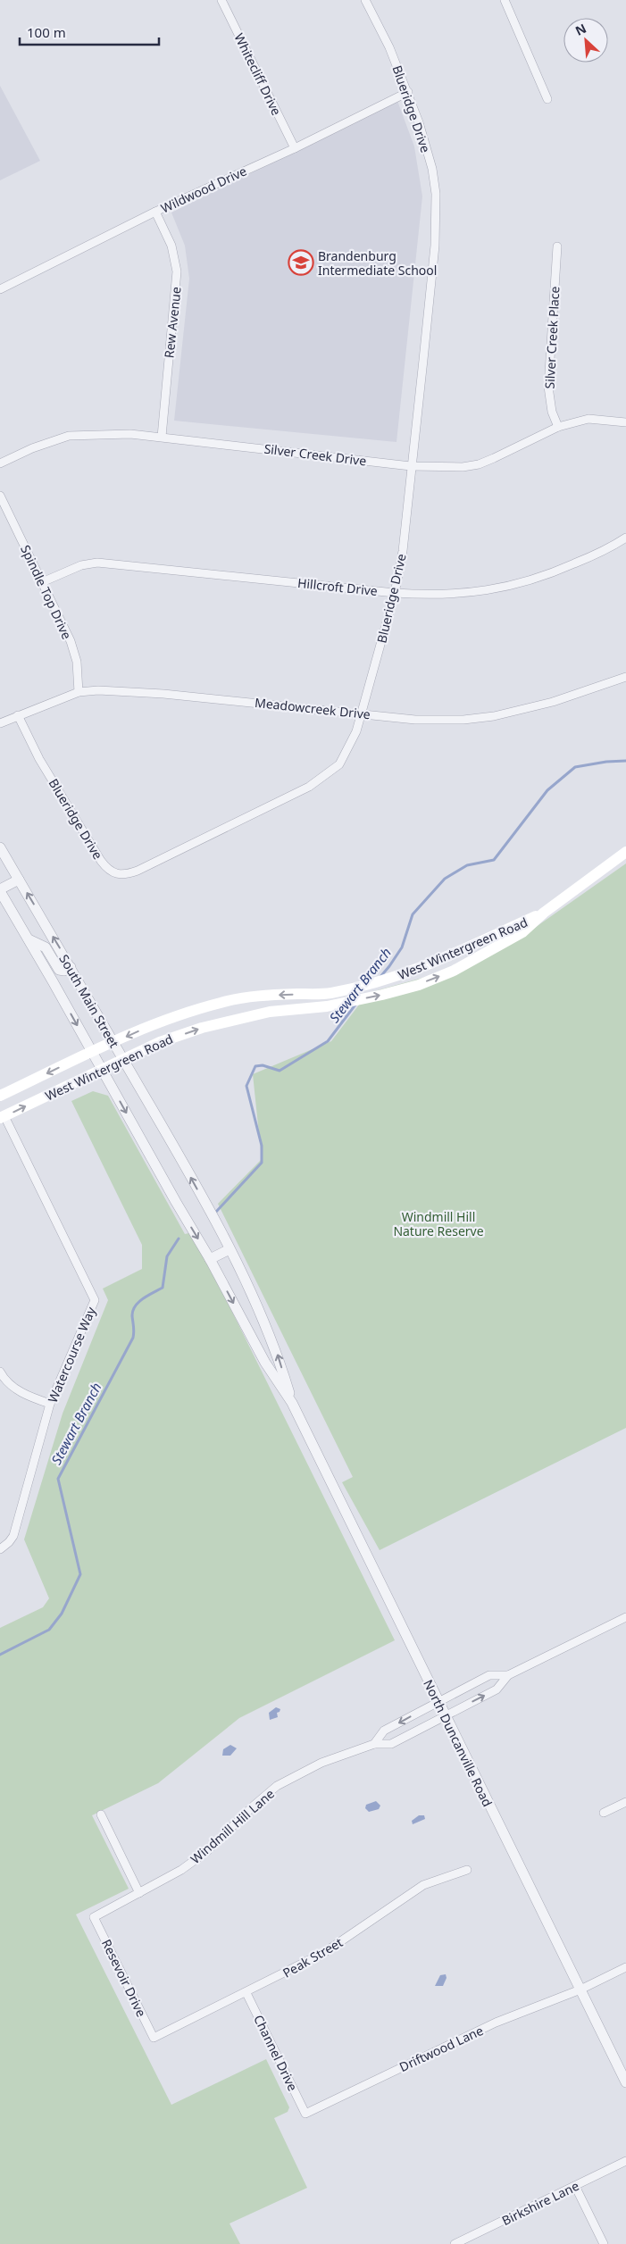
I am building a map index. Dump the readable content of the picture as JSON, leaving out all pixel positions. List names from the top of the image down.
{
  "streets": {
    "main road": ["West Wintergreen Road"],
    "street": [
      "Whitecliff Drive",
      "Blueridge Drive",
      "Wildwood Drive",
      "Rew Avenue",
      "Silver Creek Place",
      "Silver Creek Drive",
      "Hillcroft Drive",
      "Spindle Top Drive",
      "Meadowcreek Drive",
      "South Main Street",
      "Watercourse Way",
      "North Duncanville Road",
      "Windmill Hill Lane",
      "Peak Street",
      "Resevoir Drive",
      "Driftwood Lane",
      "Channel Drive",
      "Birkshire Lane"
    ]
  },
  "crossings": [
    ["Whitecliff Drive", "Wildwood Drive"],
    ["Blueridge Drive", "Wildwood Drive"],
    ["Blueridge Drive", "Silver Creek Drive"],
    ["Blueridge Drive", "Hillcroft Drive"],
    ["Blueridge Drive", "Meadowcreek Drive"],
    ["Wildwood Drive", "Rew Avenue"],
    ["Rew Avenue", "Silver Creek Drive"],
    ["Silver Creek Place", "Silver Creek Drive"],
    ["Hillcroft Drive", "Spindle Top Drive"],
    ["Spindle Top Drive", "Meadowcreek Drive"],
    ["West Wintergreen Road", "South Main Street"],
    ["West Wintergreen Road", "Watercourse Way"],
    ["South Main Street", "North Duncanville Road"],
    ["North Duncanville Road", "Windmill Hill Lane"],
    ["North Duncanville Road", "Driftwood Lane"],
    ["Windmill Hill Lane", "Resevoir Drive"],
    ["Peak Street", "Resevoir Drive"],
    ["Peak Street", "Channel Drive"],
    ["Driftwood Lane", "Channel Drive"]
  ],
  "water": ["Stewart Branch"],
  "parks": ["Windmill Hill Nature Reserve"],
  "places": {
    "school or university": ["Brandenburg Intermediate School"]
  },
  "scale_bar": "100 m",
  "north": "top left"
}
